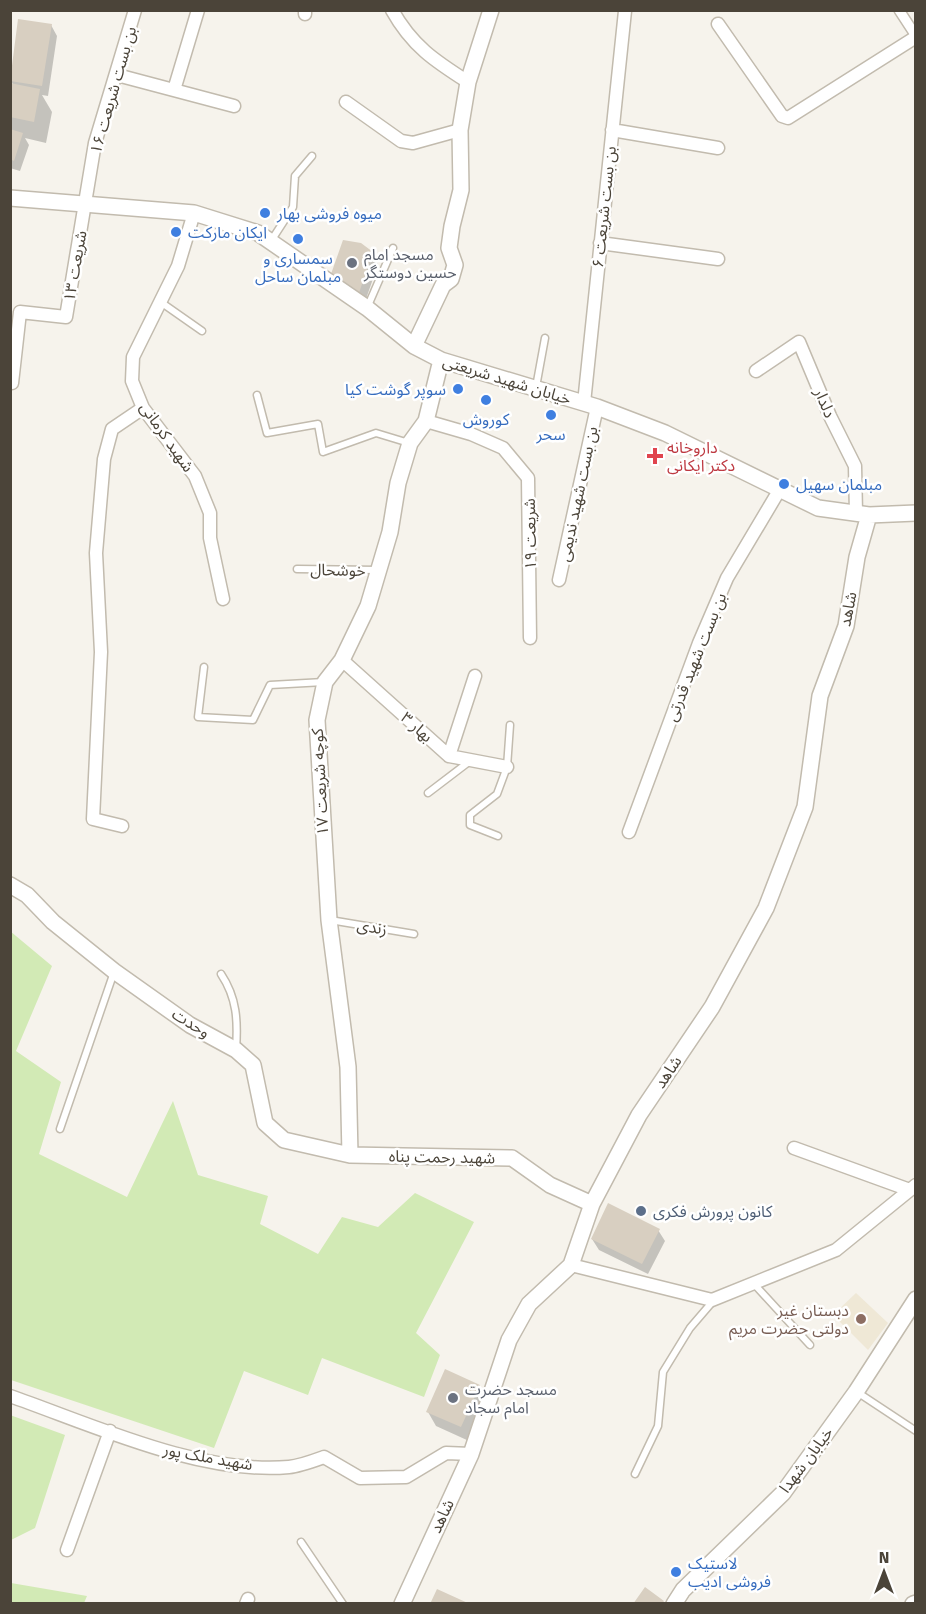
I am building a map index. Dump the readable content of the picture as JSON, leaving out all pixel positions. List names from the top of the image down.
{
  "streets": {
    "street": [
      "بن بست شریعت ۱۶",
      "بن بست شریعت ۶",
      "شریعت ۱۳",
      "خیابان شهید شریعتی",
      "دلدار",
      "شهید کرمانی",
      "بن بست شهید ندیمی",
      "شریعت ۱۹",
      "شاهد",
      "بن بست شهید قدرتی",
      "بهار ۳",
      "کوچه شریعت ۱۷",
      "وحدت",
      "شهید رحمت پناه",
      "شهید ملک پور",
      "خیابان شهدا"
    ],
    "lane": ["خوشحال", "زندی"]
  },
  "crossings": [
    ["بن بست شریعت ۱۶", "شریعت ۱۳"],
    ["بن بست شریعت ۱۶", "خیابان شهید شریعتی"],
    ["بن بست شریعت ۶", "خیابان شهید شریعتی"],
    ["بن بست شریعت ۶", "بن بست شهید ندیمی"],
    ["شریعت ۱۳", "خیابان شهید شریعتی"],
    ["خیابان شهید شریعتی", "دلدار"],
    ["خیابان شهید شریعتی", "شهید کرمانی"],
    ["خیابان شهید شریعتی", "بن بست شهید ندیمی"],
    ["خیابان شهید شریعتی", "شاهد"],
    ["خیابان شهید شریعتی", "بن بست شهید قدرتی"],
    ["خیابان شهید شریعتی", "کوچه شریعت ۱۷"],
    ["دلدار", "شاهد"],
    ["شریعت ۱۹", "کوچه شریعت ۱۷"],
    ["خوشحال", "کوچه شریعت ۱۷"],
    ["شاهد", "شهید رحمت پناه"],
    ["شاهد", "شهید ملک پور"],
    ["بهار ۳", "کوچه شریعت ۱۷"],
    ["کوچه شریعت ۱۷", "زندی"],
    ["کوچه شریعت ۱۷", "وحدت"],
    ["کوچه شریعت ۱۷", "شهید رحمت پناه"],
    ["وحدت", "شهید رحمت پناه"]
  ],
  "places": {
    "other": [
      "میوه فروشی بهار",
      "ایکان مارکت",
      "سمساری و مبلمان ساحل",
      "مسجد امام حسین دوستگر",
      "سوپر گوشت کیا",
      "کوروش",
      "سحر",
      "مبلمان سهیل",
      "کانون پرورش فکری",
      "دبستان غیر دولتی حضرت مریم",
      "مسجد حضرت امام سجاد",
      "لاستیک فروشی ادیب"
    ],
    "health": ["داروخانه دکتر ایکانی"]
  },
  "north": "top"
}
